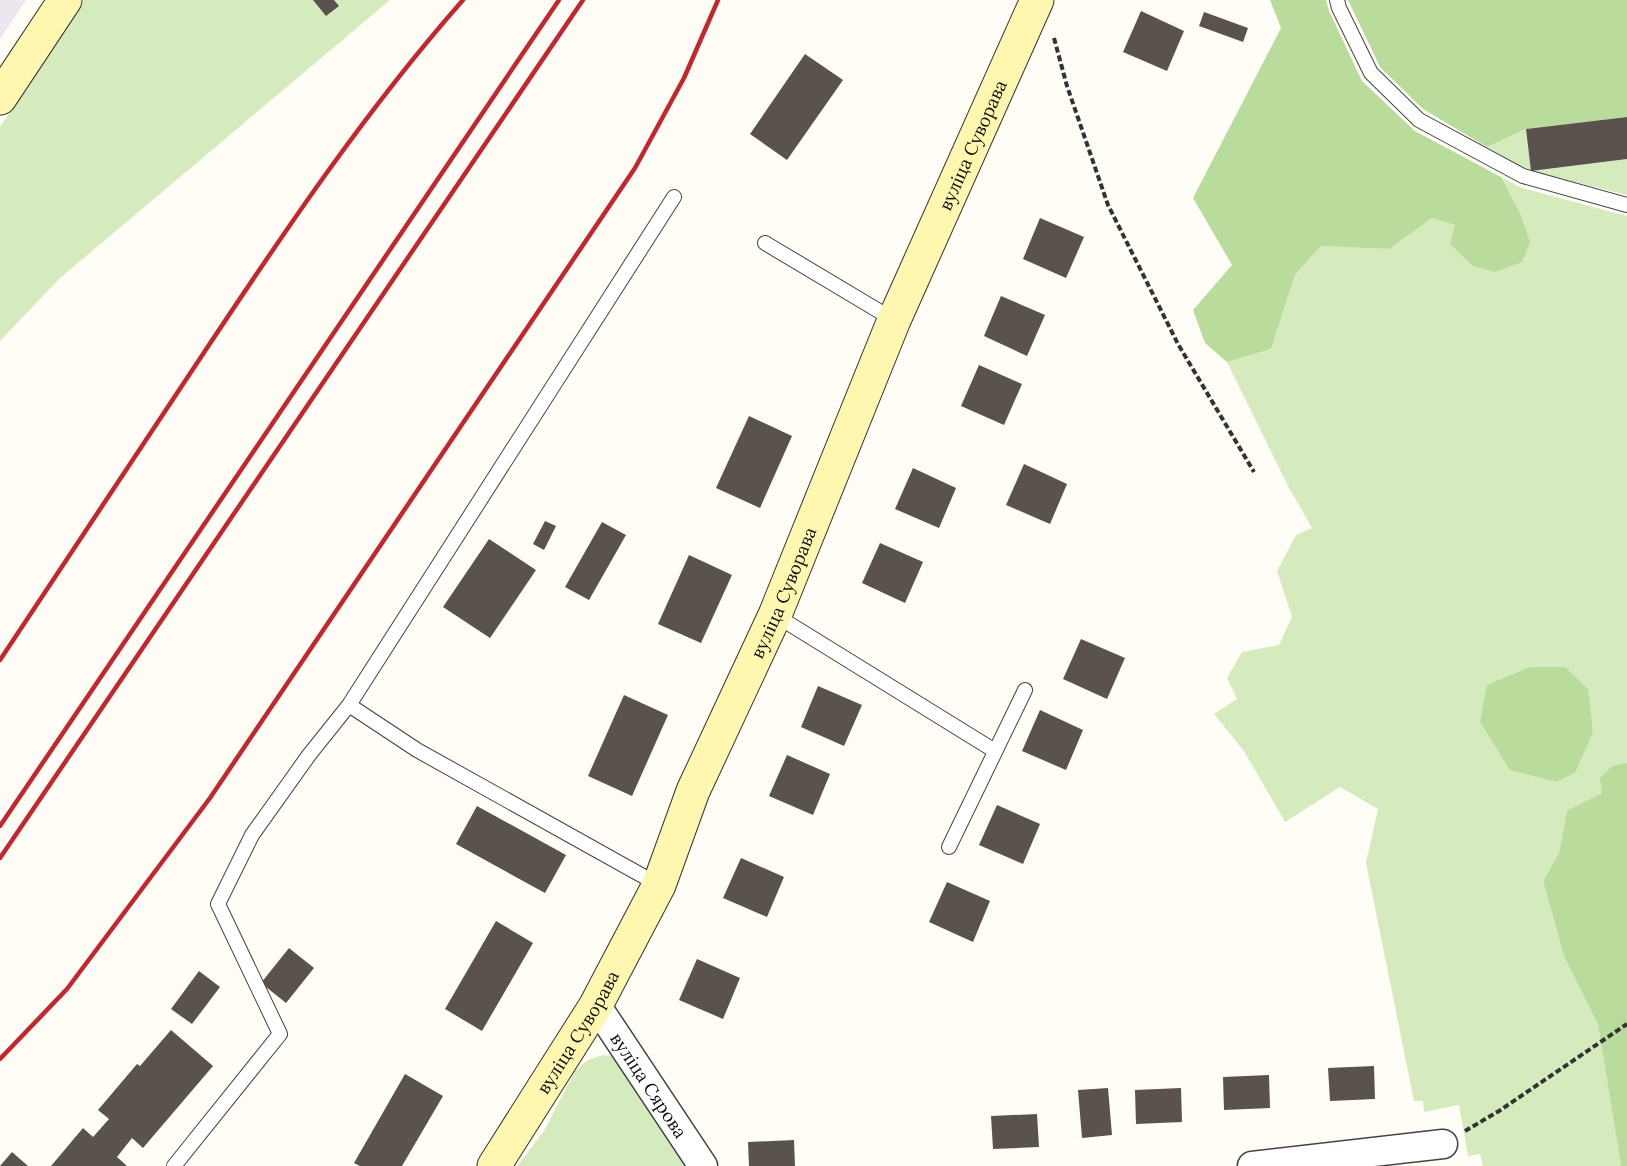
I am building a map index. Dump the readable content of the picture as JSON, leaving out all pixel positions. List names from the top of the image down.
{
  "streets": {
    "street": ["вуліца Суворава", "вуліца Сярова"]
  },
  "crossings": [
    ["вуліца Суворава", "вуліца Сярова"]
  ]
}
